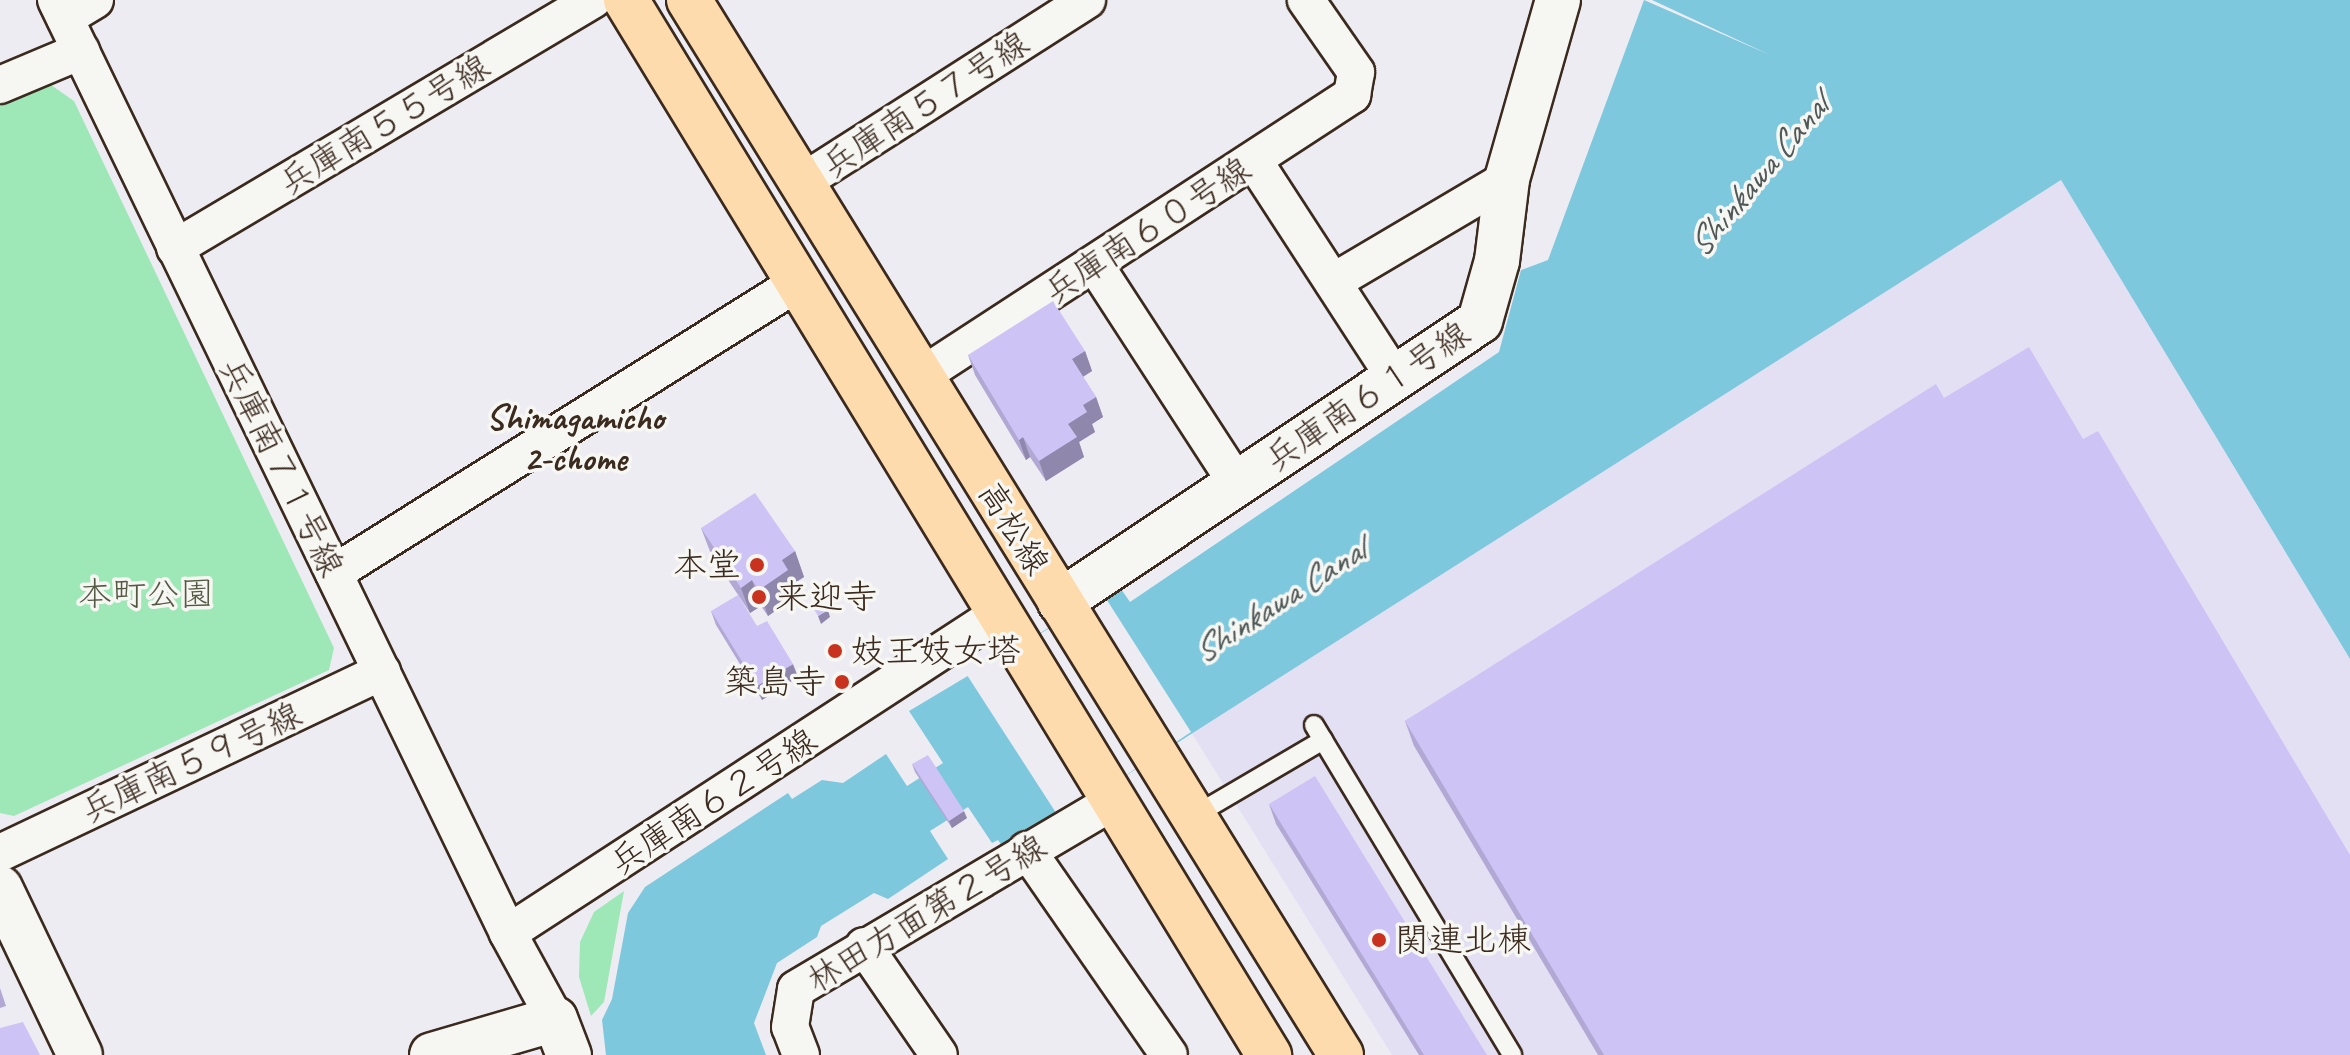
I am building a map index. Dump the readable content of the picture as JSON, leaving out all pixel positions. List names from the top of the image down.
{
  "streets": {
    "main road": ["高松線"],
    "street": [
      "兵庫南５７号線",
      "兵庫南５５号線",
      "兵庫南６０号線",
      "兵庫南６１号線",
      "兵庫南７１号線",
      "兵庫南５９号線",
      "兵庫南６２号線",
      "林田方面第２号線"
    ]
  },
  "crossings": [
    ["兵庫南５７号線", "高松線"],
    ["兵庫南５５号線", "兵庫南７１号線"],
    ["兵庫南６０号線", "高松線"],
    ["兵庫南６１号線", "高松線"],
    ["兵庫南７１号線", "兵庫南５９号線"],
    ["兵庫南７１号線", "兵庫南６２号線"],
    ["高松線", "兵庫南６２号線"],
    ["高松線", "林田方面第２号線"]
  ],
  "districts": ["Shimagamicho 2-chome"],
  "water": ["Shinkawa Canal"],
  "parks": ["本町公園"],
  "places": [
    "本堂",
    "来迎寺",
    "妓王妓女塔",
    "築島寺",
    "関連北棟"
  ]
}
